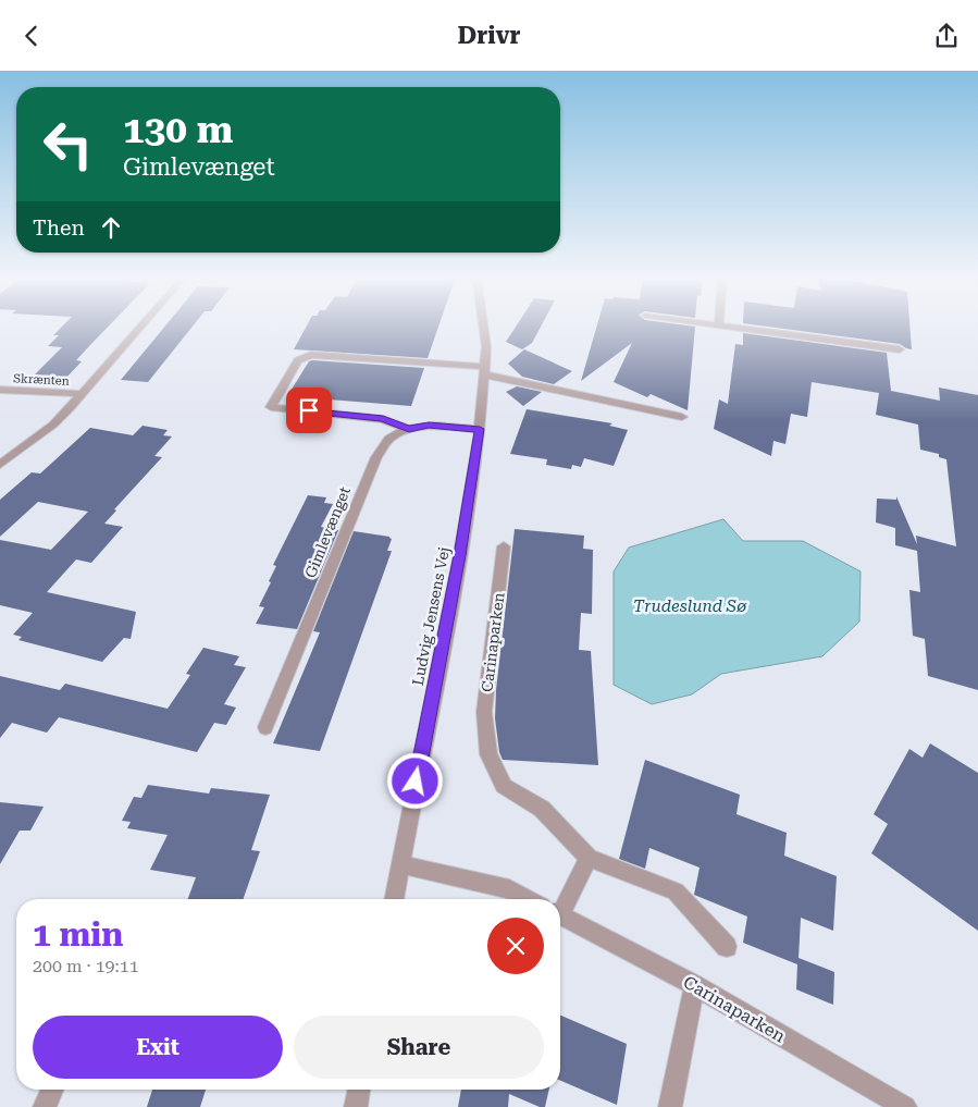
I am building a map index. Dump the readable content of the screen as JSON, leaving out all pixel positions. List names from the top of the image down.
{
  "streets": {
    "street": [
      "Skrænten",
      "Gimlevænget",
      "Ludvig Jensens Vej",
      "Carinaparken"
    ]
  },
  "crossings": [
    ["Gimlevænget", "Ludvig Jensens Vej"],
    ["Ludvig Jensens Vej", "Carinaparken"]
  ],
  "water": ["Trudeslund Sø"],
  "page": {
    "header": "Drivr",
    "turn": ["130 m", "Gimlevænget"],
    "then": "Then",
    "heading": ["1 min", "200 m · 19:11"],
    "buttons": ["Exit", "Share"]
  }
}
